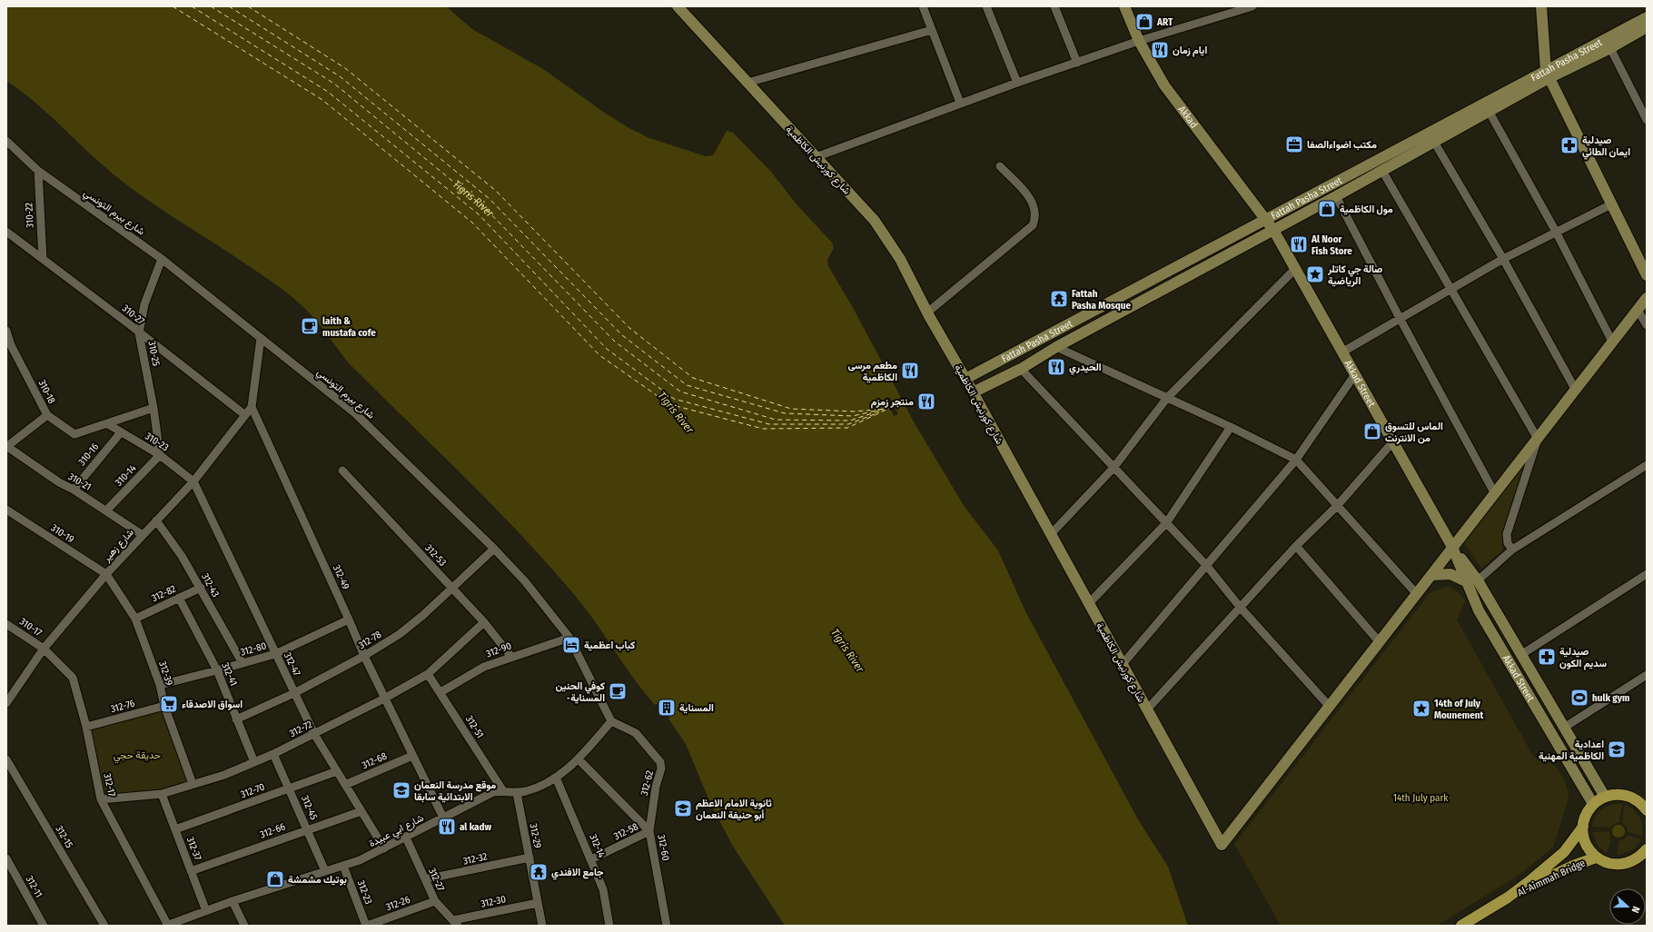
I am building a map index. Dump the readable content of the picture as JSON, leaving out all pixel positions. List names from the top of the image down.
{
  "streets": {
    "main road": ["Al-Aimmah Bridge"],
    "street": [
      "Fattah Pasha Street",
      "Akkad",
      "شارع كورنيش الكاظمية",
      "شارع بيرم التونسي",
      "310-22",
      "310-27",
      "310-25",
      "Akkad Street",
      "310-18",
      "310-23",
      "310-16",
      "310-14",
      "310-21",
      "310-19",
      "شارع زهير",
      "312-53",
      "312-49",
      "312-43",
      "312-82",
      "310-17",
      "312-78",
      "312-80",
      "312-90",
      "312-47",
      "312-39",
      "312-41",
      "312-76",
      "312-51",
      "312-72",
      "312-68",
      "312-62",
      "312-17",
      "312-70",
      "312-45",
      "312-66",
      "شارع ابي عبيدة",
      "312-58",
      "312-29",
      "312-15",
      "312-14",
      "312-60",
      "312-37",
      "312-32",
      "312-27",
      "312-11",
      "312-23",
      "312-30",
      "312-26"
    ]
  },
  "crossings": [
    ["Fattah Pasha Street", "Akkad"],
    ["Fattah Pasha Street", "شارع كورنيش الكاظمية"],
    ["Fattah Pasha Street", "Akkad Street"],
    ["Akkad", "Akkad Street"],
    ["شارع بيرم التونسي", "310-22"],
    ["شارع بيرم التونسي", "310-25"],
    ["شارع بيرم التونسي", "312-78"],
    ["شارع بيرم التونسي", "312-90"],
    ["شارع بيرم التونسي", "312-62"],
    ["شارع بيرم التونسي", "شارع ابي عبيدة"],
    ["310-22", "310-27"],
    ["310-27", "310-25"],
    ["310-27", "شارع زهير"],
    ["310-25", "310-18"],
    ["310-25", "310-23"],
    ["310-25", "310-14"],
    ["Akkad Street", "Al-Aimmah Bridge"],
    ["310-18", "310-23"],
    ["310-23", "310-16"],
    ["310-23", "310-14"],
    ["310-23", "شارع زهير"],
    ["310-23", "312-47"],
    ["310-16", "310-21"],
    ["310-14", "310-21"],
    ["310-21", "شارع زهير"],
    ["310-19", "شارع زهير"],
    ["310-19", "312-39"],
    ["شارع زهير", "312-49"],
    ["شارع زهير", "312-43"],
    ["شارع زهير", "310-17"],
    ["شارع زهير", "312-47"],
    ["شارع زهير", "312-39"],
    ["شارع زهير", "312-17"],
    ["312-53", "312-78"],
    ["312-53", "312-90"],
    ["312-53", "312-72"],
    ["312-49", "312-78"],
    ["312-49", "312-80"],
    ["312-49", "312-72"],
    ["312-49", "312-68"],
    ["312-49", "شارع ابي عبيدة"],
    ["312-43", "312-82"],
    ["312-43", "312-80"],
    ["312-82", "312-39"],
    ["312-82", "312-41"],
    ["310-17", "312-17"],
    ["312-78", "312-47"],
    ["312-78", "312-41"],
    ["312-80", "312-47"],
    ["312-80", "312-39"],
    ["312-80", "312-41"],
    ["312-90", "312-51"],
    ["312-47", "312-72"],
    ["312-47", "312-68"],
    ["312-47", "312-70"],
    ["312-47", "312-66"],
    ["312-47", "شارع ابي عبيدة"],
    ["312-39", "312-76"],
    ["312-39", "312-72"],
    ["312-41", "312-72"],
    ["312-76", "312-17"],
    ["312-51", "312-72"],
    ["312-51", "شارع ابي عبيدة"],
    ["312-72", "312-17"],
    ["312-72", "312-45"],
    ["312-72", "312-37"],
    ["312-62", "شارع ابي عبيدة"],
    ["312-62", "312-58"],
    ["312-62", "312-60"],
    ["312-17", "شارع ابي عبيدة"],
    ["312-70", "312-45"],
    ["312-70", "312-37"],
    ["312-45", "312-66"],
    ["312-45", "شارع ابي عبيدة"],
    ["312-66", "312-37"],
    ["شارع ابي عبيدة", "312-29"],
    ["شارع ابي عبيدة", "312-14"],
    ["شارع ابي عبيدة", "312-60"],
    ["شارع ابي عبيدة", "312-37"],
    ["شارع ابي عبيدة", "312-27"],
    ["شارع ابي عبيدة", "312-23"],
    ["312-58", "312-14"],
    ["312-58", "312-60"],
    ["312-29", "312-32"],
    ["312-29", "312-30"],
    ["312-32", "312-27"],
    ["312-27", "312-30"],
    ["312-27", "312-26"],
    ["312-23", "312-26"]
  ],
  "water": ["Tigris River"],
  "parks": ["حديقة حجي", "14th July park"],
  "places": {
    "shop": [
      "ART",
      "مول الكاظمية",
      "الماس للتسوق من الانترنت",
      "بوتيك مشمشة"
    ],
    "restaurant": [
      "ايام زمان",
      "Al Noor Fish Store",
      "الحيدري",
      "مطعم مرسى الكاظمية",
      "منتجر زمزم",
      "al kadw"
    ],
    "office": ["مكتب اضواءالصفا"],
    "pharmacy": ["صيدلية ايمان الطائي", "صيدلية سديم الكون"],
    "place": ["صالة جي كاتلر الرياضية", "14th of July Mounement"],
    "temple": ["Fattah Pasha Mosque", "جامع الافندي"],
    "cafe": ["laith & mustafa cofe", "كوفي الحنين -المسناية"],
    "hotel": ["كباب اعظمية"],
    "sports": ["hulk gym"],
    "supermarket": ["اسواق الاصدقاء"],
    "building": ["المسناية"],
    "school or university": ["اعدادية الكاظمية المهنية", "موقع مدرسة النعمان الابتدائية سابقا", "ثانوية الامام الاعظم أبو حنيفة النعمان"]
  },
  "north": "right"
}
